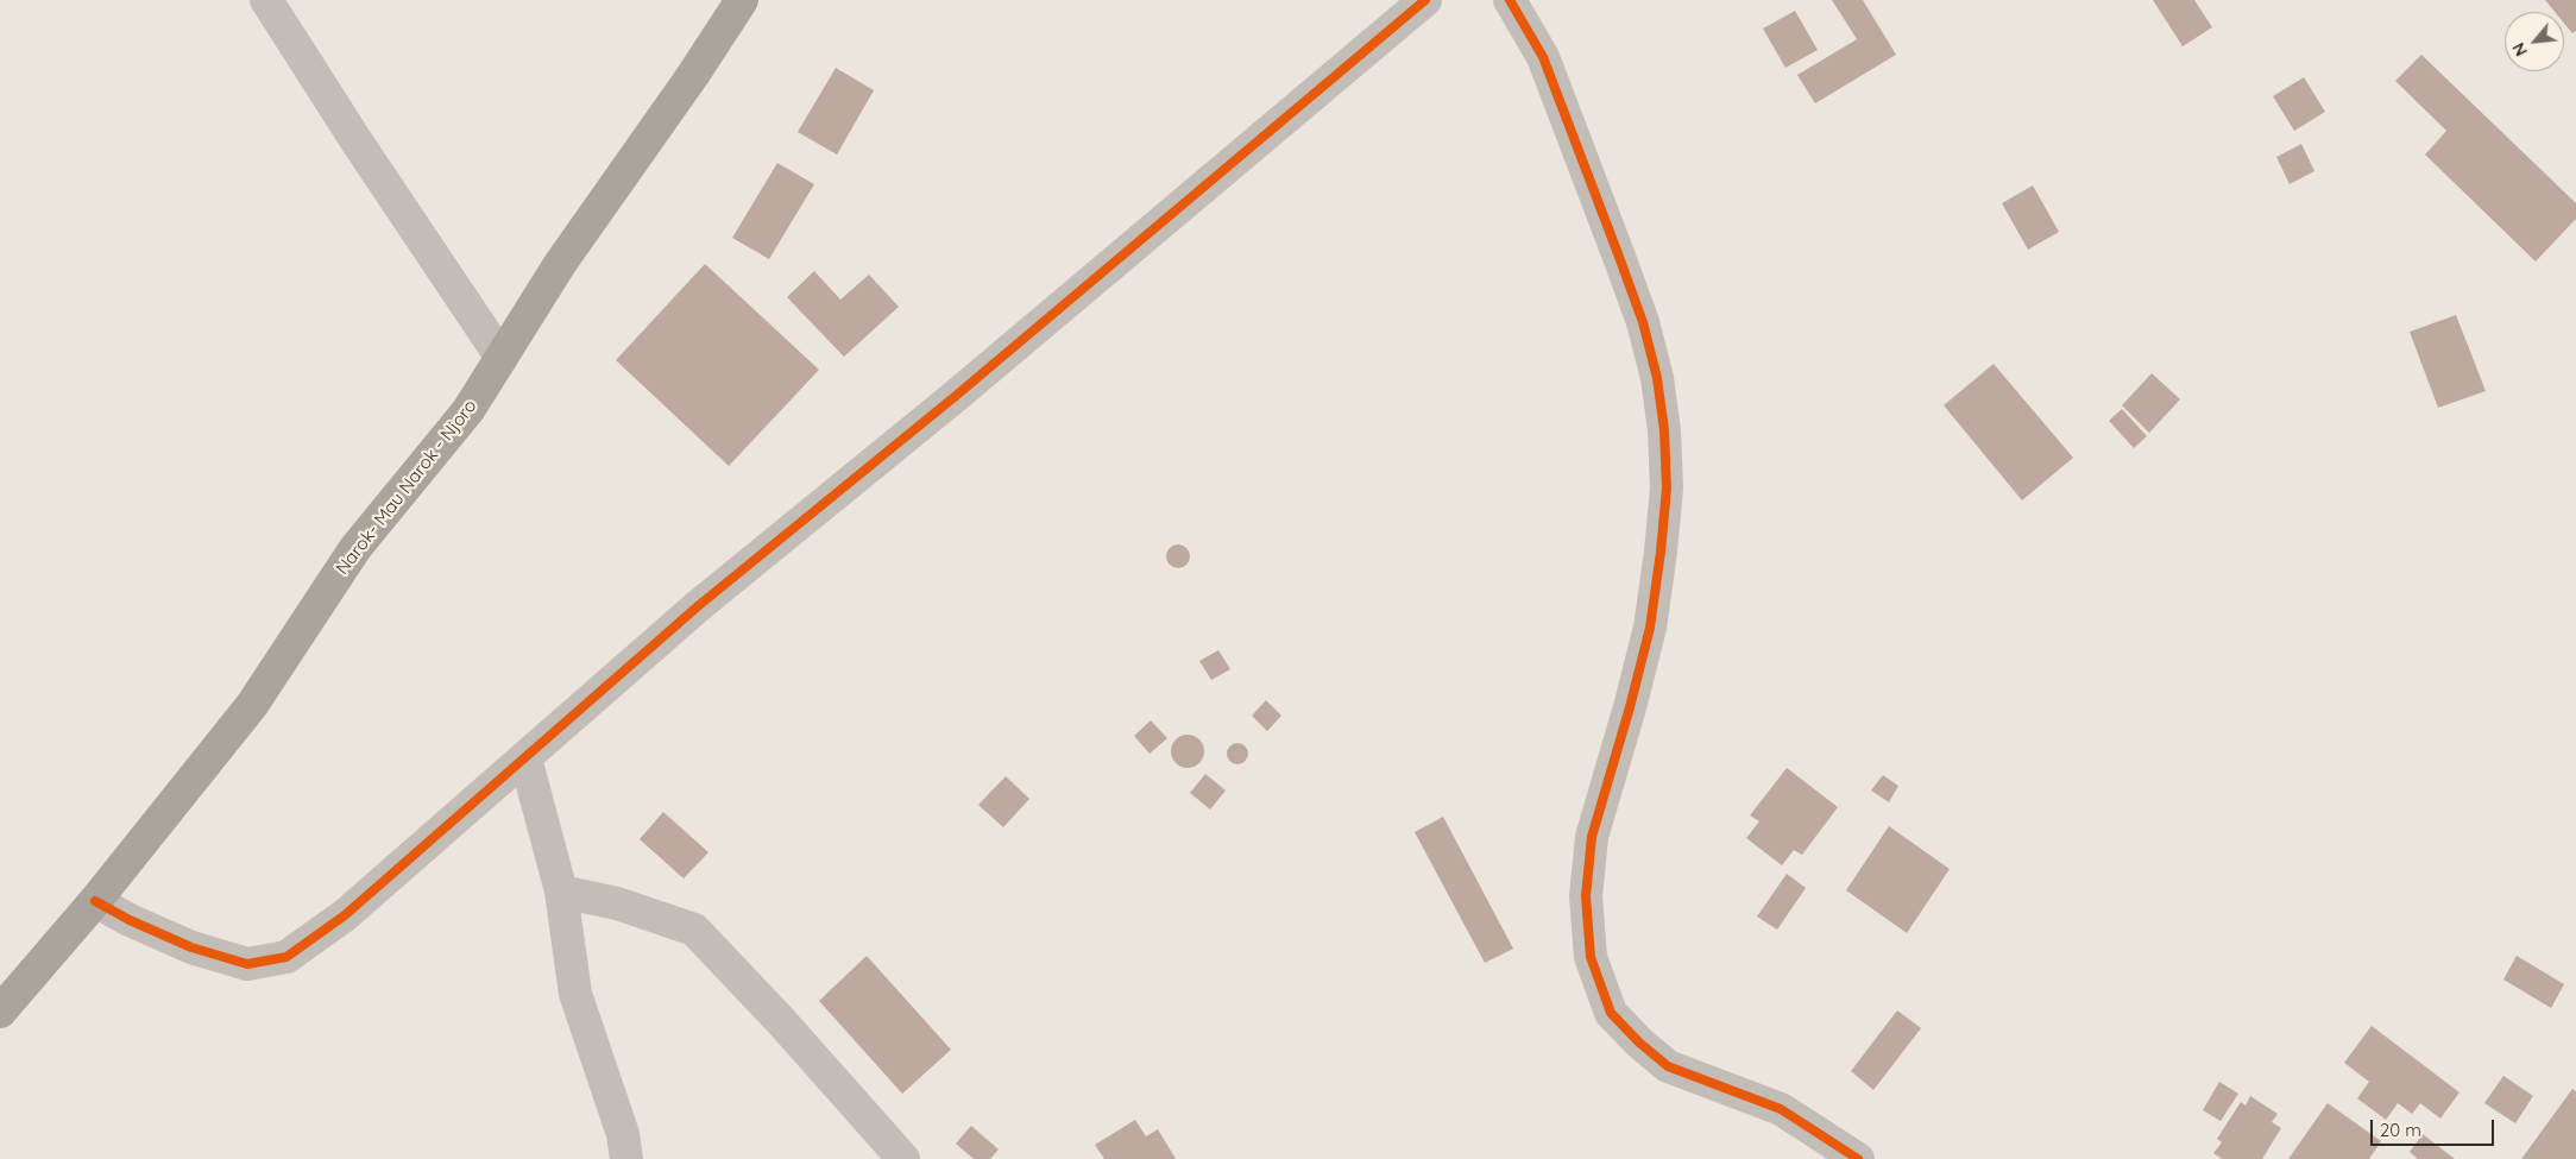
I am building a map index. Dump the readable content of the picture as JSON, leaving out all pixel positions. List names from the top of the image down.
{
  "streets": {
    "highway": ["Narok- Mau Narok - Njoro"]
  },
  "scale_bar": "20 m",
  "north": "bottom left"
}
